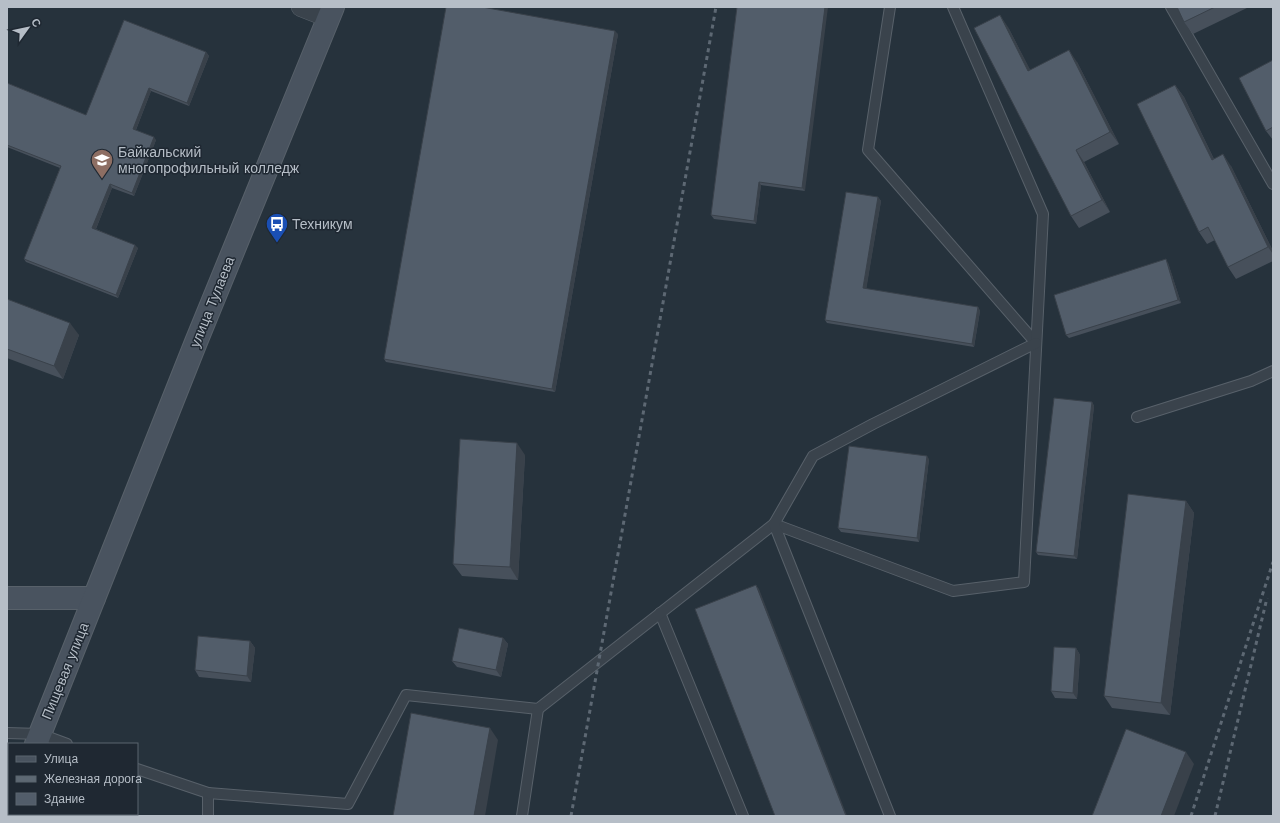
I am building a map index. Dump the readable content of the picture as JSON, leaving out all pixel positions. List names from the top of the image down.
{
  "streets": {
    "main road": ["улица Тулаева", "Пищевая улица"]
  },
  "crossings": [
    ["улица Тулаева", "Пищевая улица"]
  ],
  "places": {
    "school or university": ["Байкальский многопрофильный колледж"],
    "bus stop": ["Техникум"]
  },
  "legend": ["Улица", "Железная дорога", "Здание"],
  "north": "top right"
}
